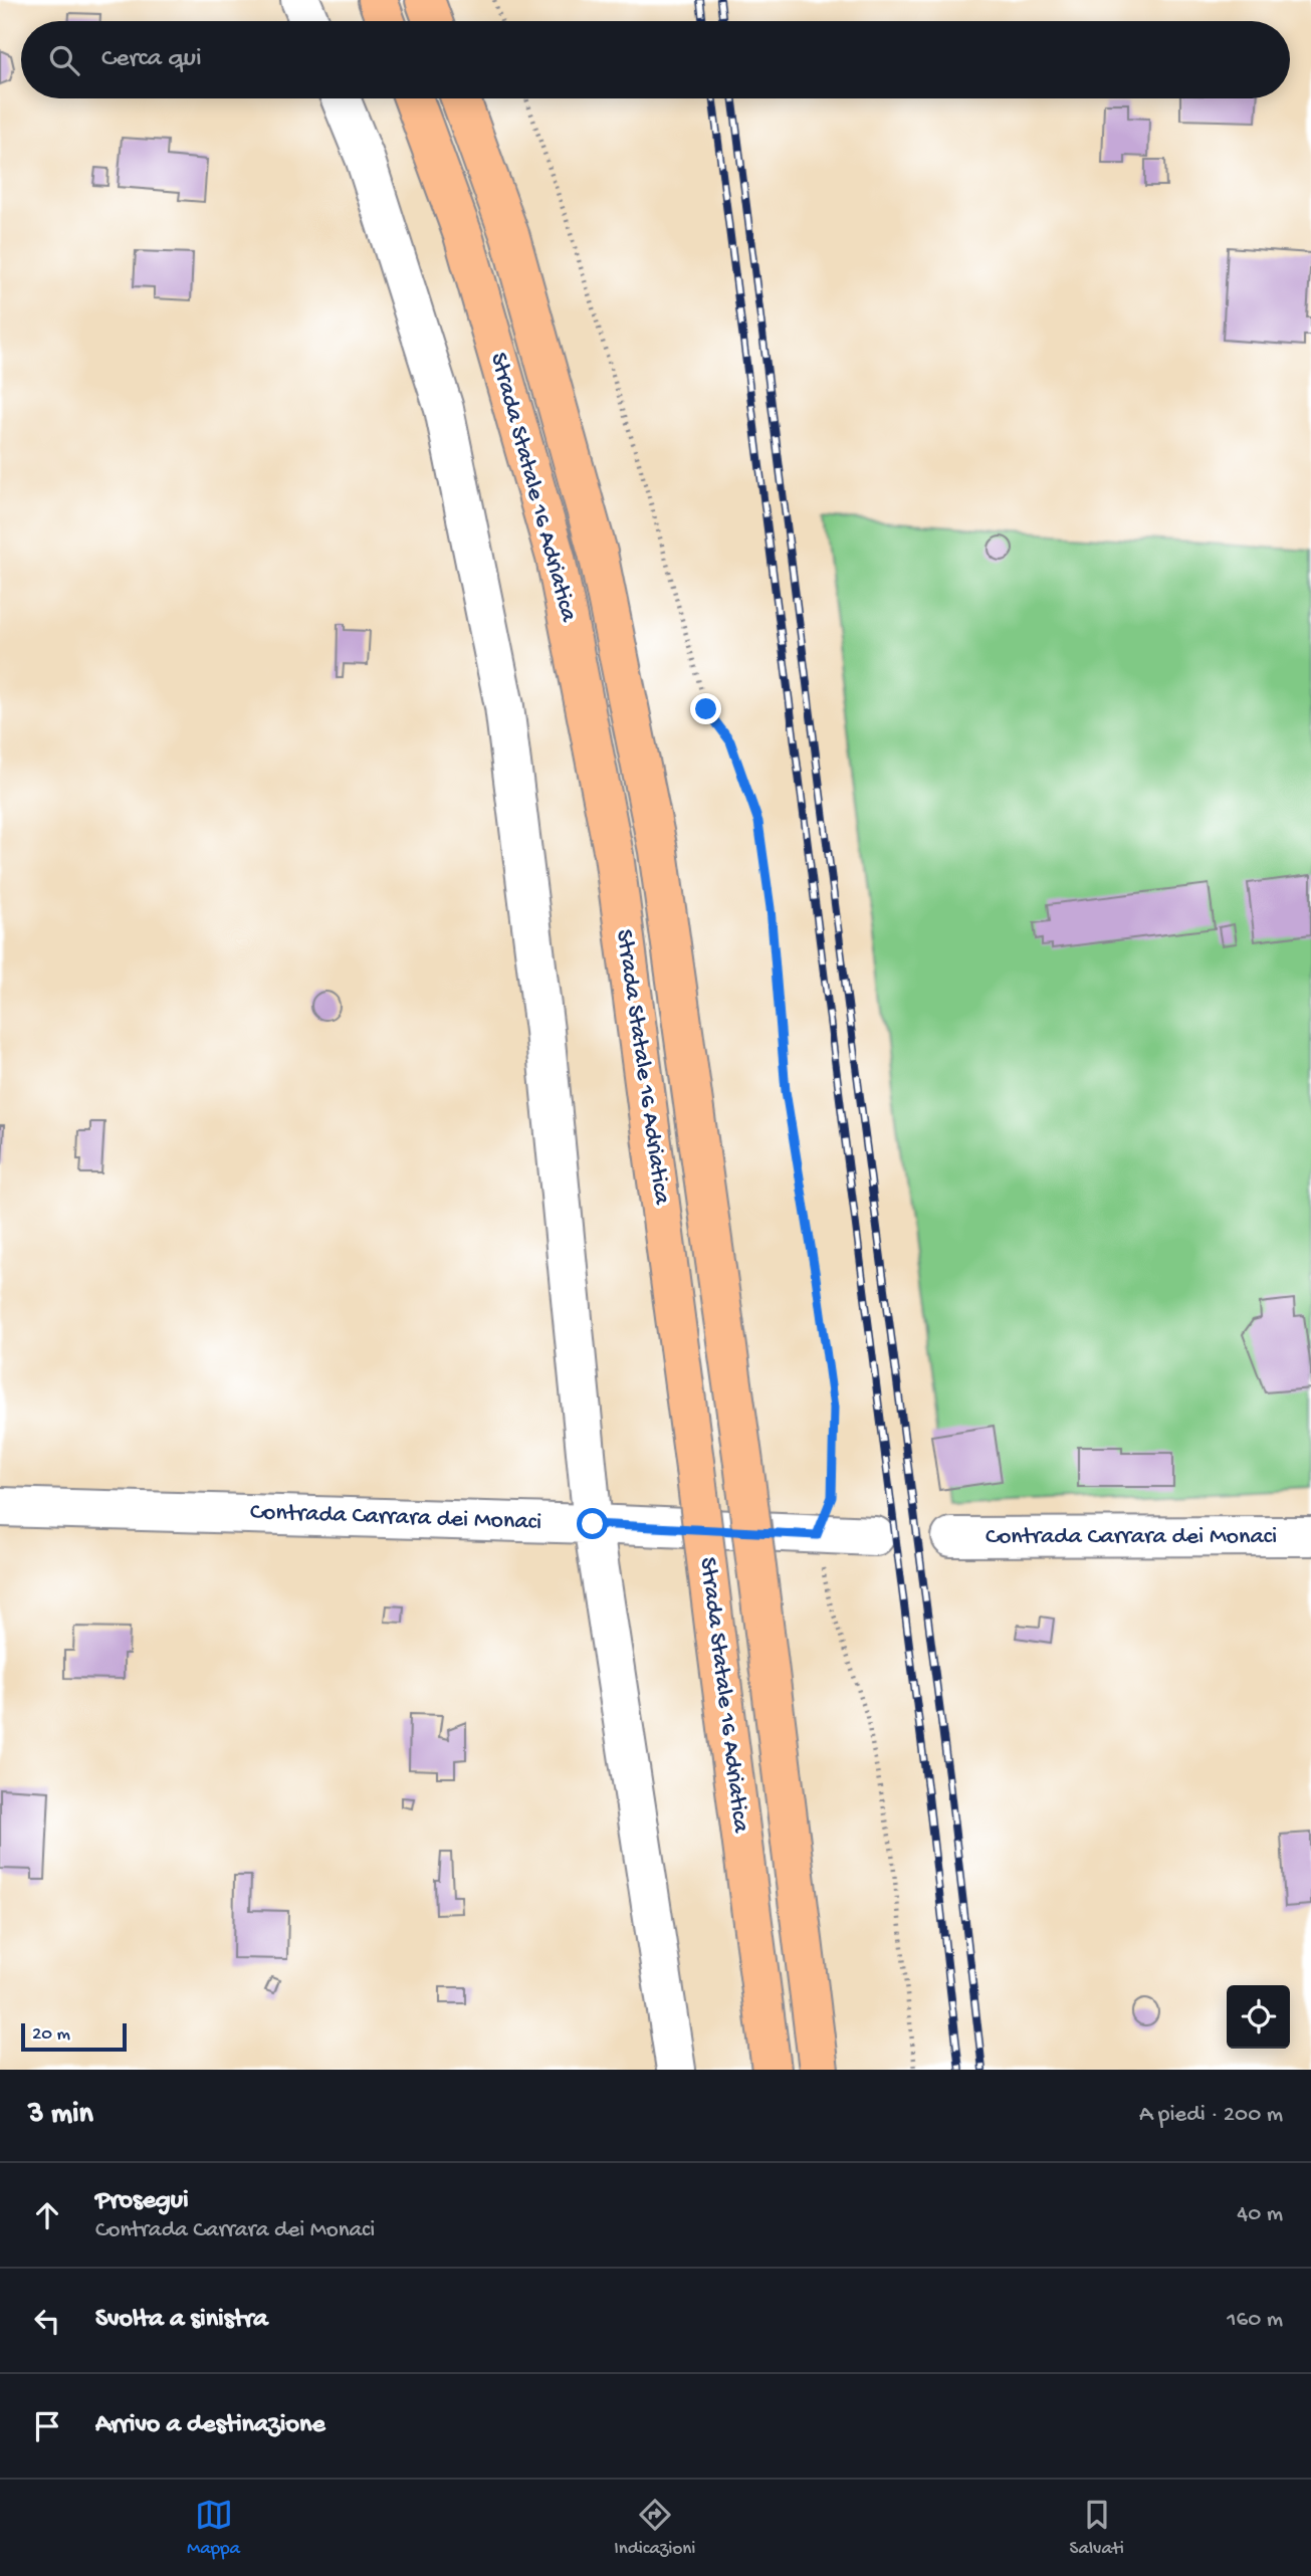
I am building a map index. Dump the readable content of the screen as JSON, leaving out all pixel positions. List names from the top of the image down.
{
  "streets": {
    "highway": ["Strada Statale 16 Adriatica"],
    "street": ["Contrada Carrara dei Monaci"]
  },
  "scale_bar": "20 m",
  "page": {
    "search": "Cerca qui",
    "scale": "20 m",
    "heading": ["3 min", "A piedi · 200 m"],
    "list": [
      ["Prosegui", "Contrada Carrara dei Monaci", "40 m"],
      ["Svolta a sinistra", "160 m"],
      "Arrivo a destinazione"
    ],
    "nav": ["Mappa", "Indicazioni", "Salvati"]
  }
}
